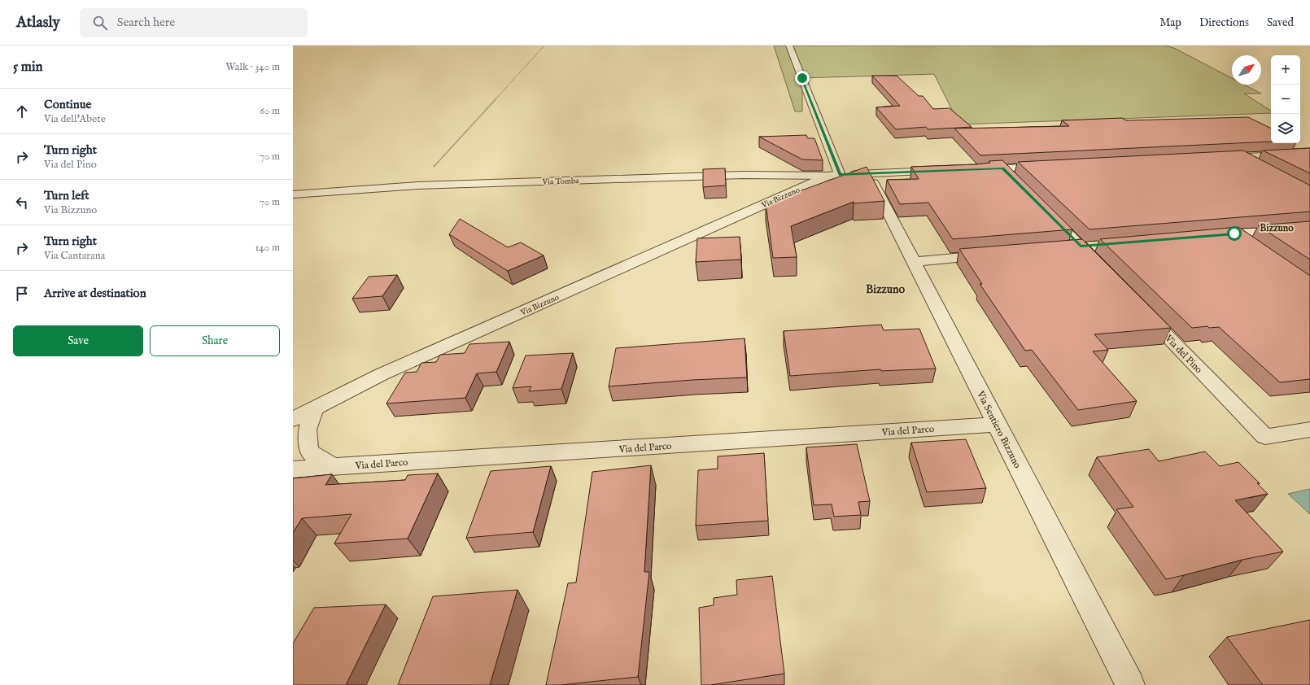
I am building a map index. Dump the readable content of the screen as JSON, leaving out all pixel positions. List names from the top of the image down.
{
  "streets": {
    "street": [
      "Via Tomba",
      "Via Bizzuno",
      "Via del Pino",
      "Via Sentiero Bizzuno",
      "Via del Parco"
    ]
  },
  "crossings": [
    ["Via Tomba", "Via Bizzuno"],
    ["Via Bizzuno", "Via Sentiero Bizzuno"],
    ["Via Sentiero Bizzuno", "Via del Parco"]
  ],
  "districts": ["Bizzuno", "Bizzuno"],
  "north": "top right",
  "page": {
    "header": "Atlasly",
    "search": "Search here",
    "nav": ["Map", "Directions", "Saved"],
    "heading": ["5 min", "Walk · 340 m"],
    "map_buttons": ["+", "−"],
    "list": [
      ["Continue", "Via dell'Abete", "60 m"],
      ["Turn right", "Via del Pino", "70 m"],
      ["Turn left", "Via Bizzuno", "70 m"],
      ["Turn right", "Via Cantarana", "140 m"],
      "Arrive at destination"
    ],
    "buttons": ["Save", "Share"]
  }
}
